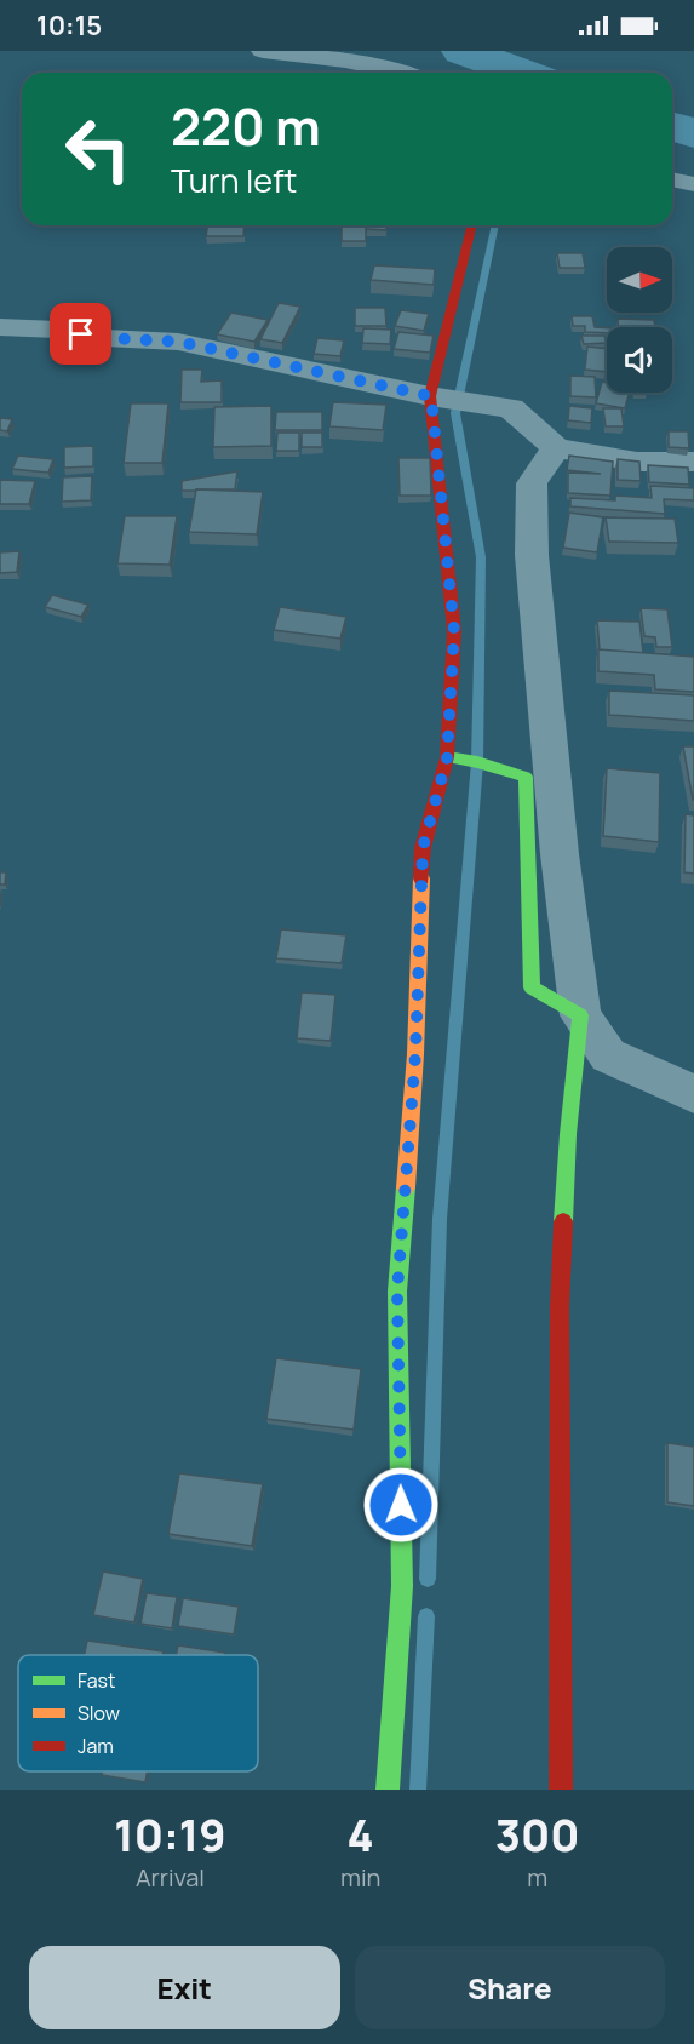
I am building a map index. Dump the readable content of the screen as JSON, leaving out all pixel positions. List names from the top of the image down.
{
  "legend": ["Fast", "Slow", "Jam"],
  "north": "right",
  "page": {
    "status": "10:15",
    "turn": ["220 m", "Turn left"],
    "eta": [
      "10:19",
      "Arrival",
      "4",
      "min",
      "300",
      "m"
    ],
    "buttons": ["Exit", "Share"]
  }
}
